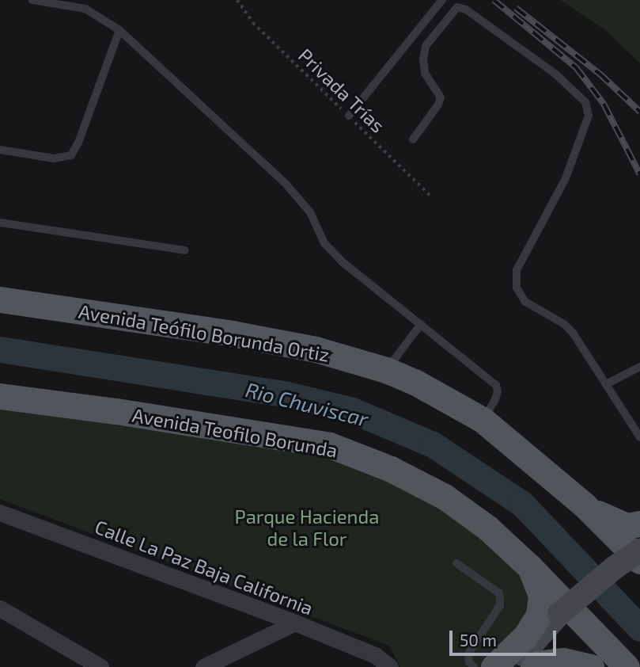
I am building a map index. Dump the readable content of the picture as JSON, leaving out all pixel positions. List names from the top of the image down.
{
  "streets": {
    "main road": ["Avenida Teófilo Borunda Ortiz", "Avenida Teofilo Borunda"],
    "street": ["Calle La Paz Baja California"],
    "path": ["Privada Trías"]
  },
  "water": ["Rio Chuviscar"],
  "parks": ["Parque Hacienda de la Flor"],
  "scale_bar": "50 m"
}
